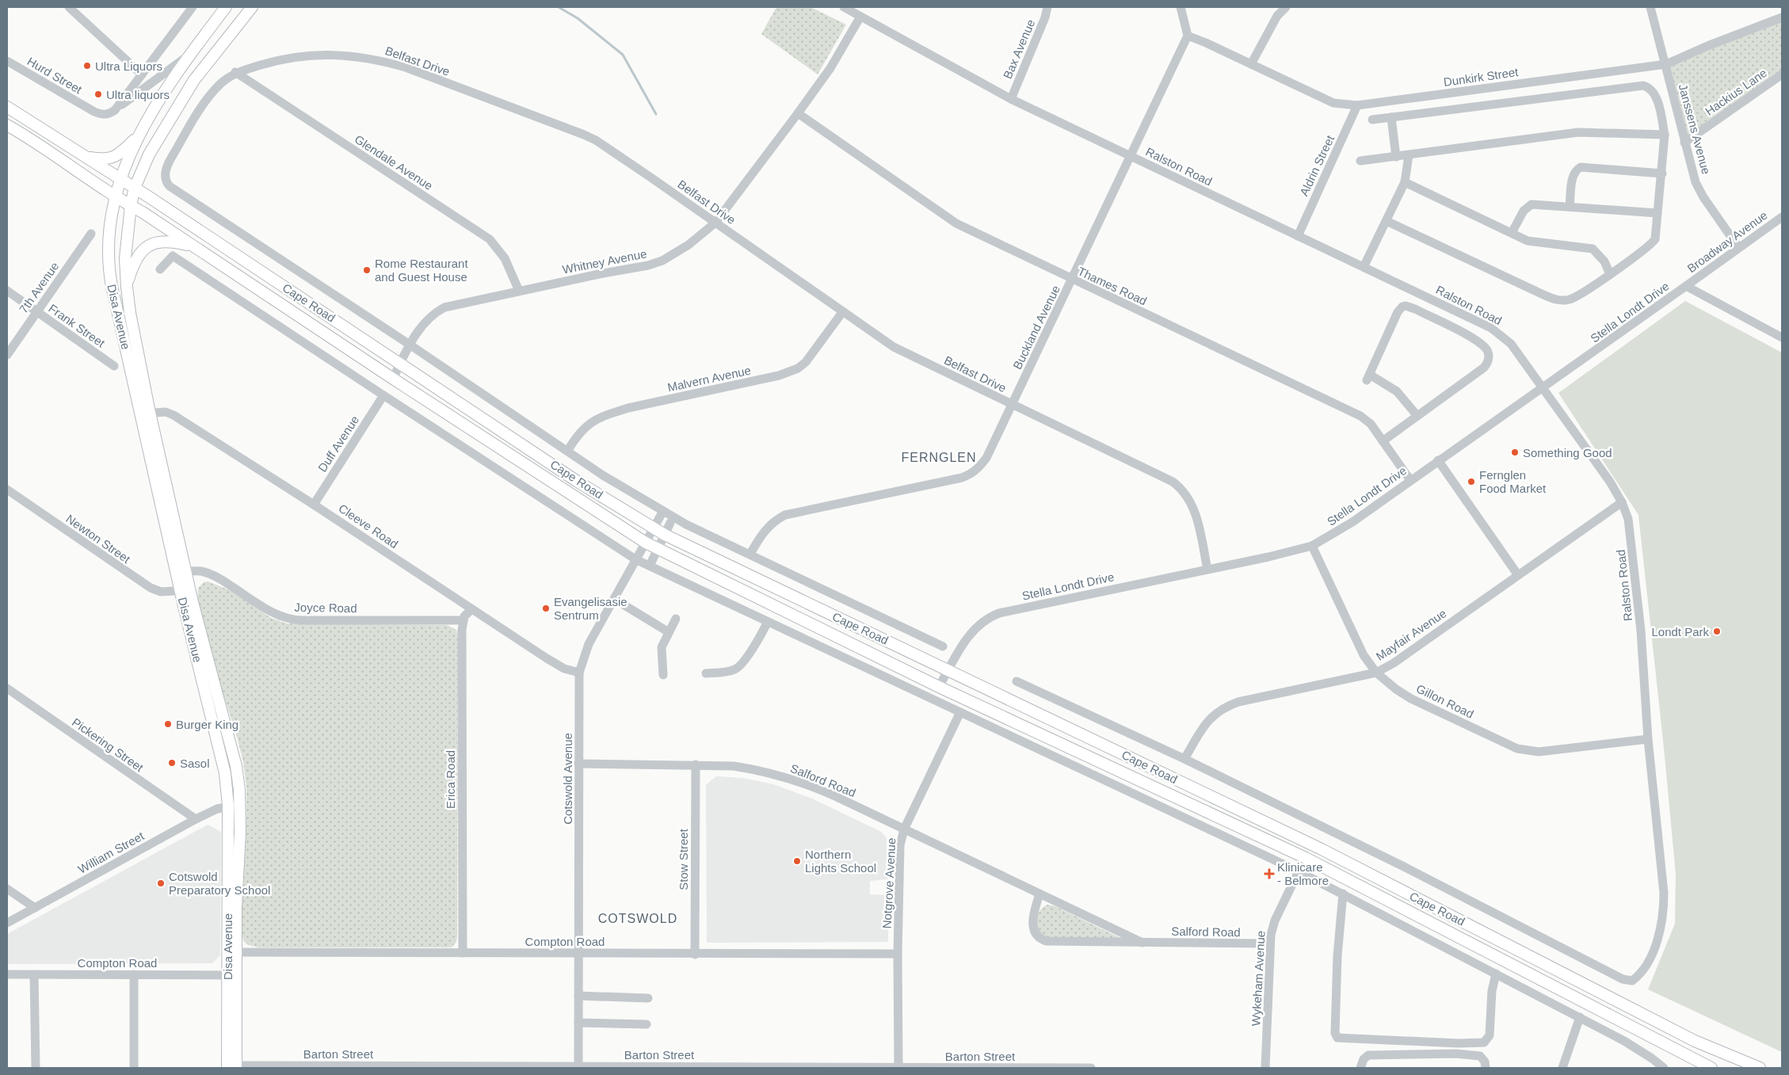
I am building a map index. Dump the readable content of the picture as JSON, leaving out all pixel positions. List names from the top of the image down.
{
  "streets": {
    "main road": ["Cape Road", "Disa Avenue"],
    "street": [
      "Bax Avenue",
      "Belfast Drive",
      "Hurd Street",
      "Dunkirk Street",
      "Hackius Lane",
      "Janssens Avenue",
      "Glendale Avenue",
      "Aldrin Street",
      "Ralston Road",
      "Broadway Avenue",
      "Whitney Avenue",
      "Thames Road",
      "7th Avenue",
      "Stella Londt Drive",
      "Frank Street",
      "Buckland Avenue",
      "Malvern Avenue",
      "Duff Avenue",
      "Cleeve Road",
      "Newton Street",
      "Joyce Road",
      "Mayfair Avenue",
      "Gillon Road",
      "Pickering Street",
      "Cotswold Avenue",
      "Erica Road",
      "Salford Road",
      "William Street",
      "Stow Street",
      "Notgrove Avenue",
      "Compton Road",
      "Wykeham Avenue",
      "Barton Street"
    ]
  },
  "crossings": [
    ["Bax Avenue", "Ralston Road"],
    ["Belfast Drive", "Glendale Avenue"],
    ["Belfast Drive", "Whitney Avenue"],
    ["Belfast Drive", "Cape Road"],
    ["Belfast Drive", "Stella Londt Drive"],
    ["Belfast Drive", "Buckland Avenue"],
    ["Belfast Drive", "Malvern Avenue"],
    ["Dunkirk Street", "Janssens Avenue"],
    ["Dunkirk Street", "Aldrin Street"],
    ["Dunkirk Street", "Buckland Avenue"],
    ["Hackius Lane", "Janssens Avenue"],
    ["Janssens Avenue", "Broadway Avenue"],
    ["Glendale Avenue", "Whitney Avenue"],
    ["Aldrin Street", "Ralston Road"],
    ["Ralston Road", "Whitney Avenue"],
    ["Ralston Road", "Cape Road"],
    ["Ralston Road", "Stella Londt Drive"],
    ["Ralston Road", "Buckland Avenue"],
    ["Ralston Road", "Mayfair Avenue"],
    ["Ralston Road", "Gillon Road"],
    ["Broadway Avenue", "Stella Londt Drive"],
    ["Whitney Avenue", "Thames Road"],
    ["Whitney Avenue", "Cape Road"],
    ["Thames Road", "Stella Londt Drive"],
    ["Thames Road", "Buckland Avenue"],
    ["7th Avenue", "Frank Street"],
    ["Cape Road", "Stella Londt Drive"],
    ["Cape Road", "Disa Avenue"],
    ["Cape Road", "Buckland Avenue"],
    ["Cape Road", "Malvern Avenue"],
    ["Cape Road", "Mayfair Avenue"],
    ["Cape Road", "Cotswold Avenue"],
    ["Stella Londt Drive", "Gillon Road"],
    ["Disa Avenue", "Cleeve Road"],
    ["Disa Avenue", "Newton Street"],
    ["Disa Avenue", "Joyce Road"],
    ["Disa Avenue", "William Street"],
    ["Disa Avenue", "Compton Road"],
    ["Disa Avenue", "Barton Street"],
    ["Duff Avenue", "Cleeve Road"],
    ["Cleeve Road", "Cotswold Avenue"],
    ["Joyce Road", "Erica Road"],
    ["Mayfair Avenue", "Gillon Road"],
    ["Pickering Street", "William Street"],
    ["Cotswold Avenue", "Salford Road"],
    ["Cotswold Avenue", "Compton Road"],
    ["Cotswold Avenue", "Barton Street"],
    ["Erica Road", "Compton Road"],
    ["Salford Road", "Stow Street"],
    ["Salford Road", "Notgrove Avenue"],
    ["Salford Road", "Wykeham Avenue"],
    ["Stow Street", "Compton Road"],
    ["Notgrove Avenue", "Compton Road"],
    ["Notgrove Avenue", "Barton Street"]
  ],
  "districts": ["FERNGLEN", "COTSWOLD"],
  "places": {
    "other": [
      "Ultra Liquors",
      "Ultra liquors",
      "Rome Restaurant and Guest House",
      "Something Good",
      "Fernglen Food Market",
      "Evangelisasie Sentrum",
      "Londt Park",
      "Burger King",
      "Sasol",
      "Northern Lights School",
      "Cotswold Preparatory School"
    ],
    "health": ["Klinicare - Belmore"]
  }
}
